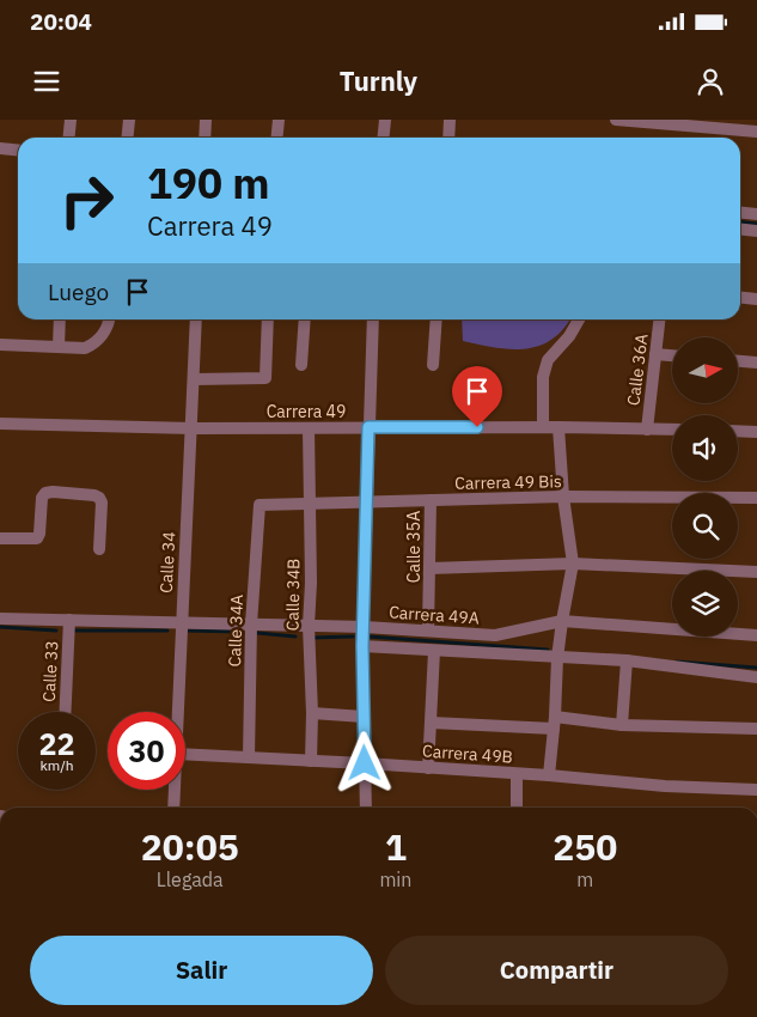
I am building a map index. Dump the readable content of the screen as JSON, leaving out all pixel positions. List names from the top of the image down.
{
  "streets": {
    "street": [
      "Calle 36A",
      "Carrera 49",
      "Carrera 49 Bis",
      "Calle 35A",
      "Calle 34",
      "Calle 34B",
      "Carrera 49A",
      "Calle 34A",
      "Calle 33",
      "Carrera 49B"
    ]
  },
  "crossings": [
    ["Calle 36A", "Carrera 49"],
    ["Carrera 49", "Calle 34"],
    ["Carrera 49", "Calle 34B"],
    ["Carrera 49 Bis", "Calle 35A"],
    ["Carrera 49 Bis", "Calle 34B"],
    ["Carrera 49 Bis", "Calle 34A"],
    ["Calle 35A", "Carrera 49A"],
    ["Calle 34", "Carrera 49A"],
    ["Calle 34B", "Carrera 49A"],
    ["Calle 34B", "Carrera 49B"],
    ["Carrera 49A", "Calle 34A"],
    ["Carrera 49A", "Calle 33"],
    ["Calle 34A", "Carrera 49B"]
  ],
  "north": "right",
  "page": {
    "status": "20:04",
    "header": "Turnly",
    "turn": ["190 m", "Carrera 49"],
    "then": "Luego",
    "speed": "22 km/h",
    "limit": "30",
    "eta": [
      "20:05",
      "Llegada",
      "1",
      "min",
      "250",
      "m"
    ],
    "buttons": ["Salir", "Compartir"]
  }
}
